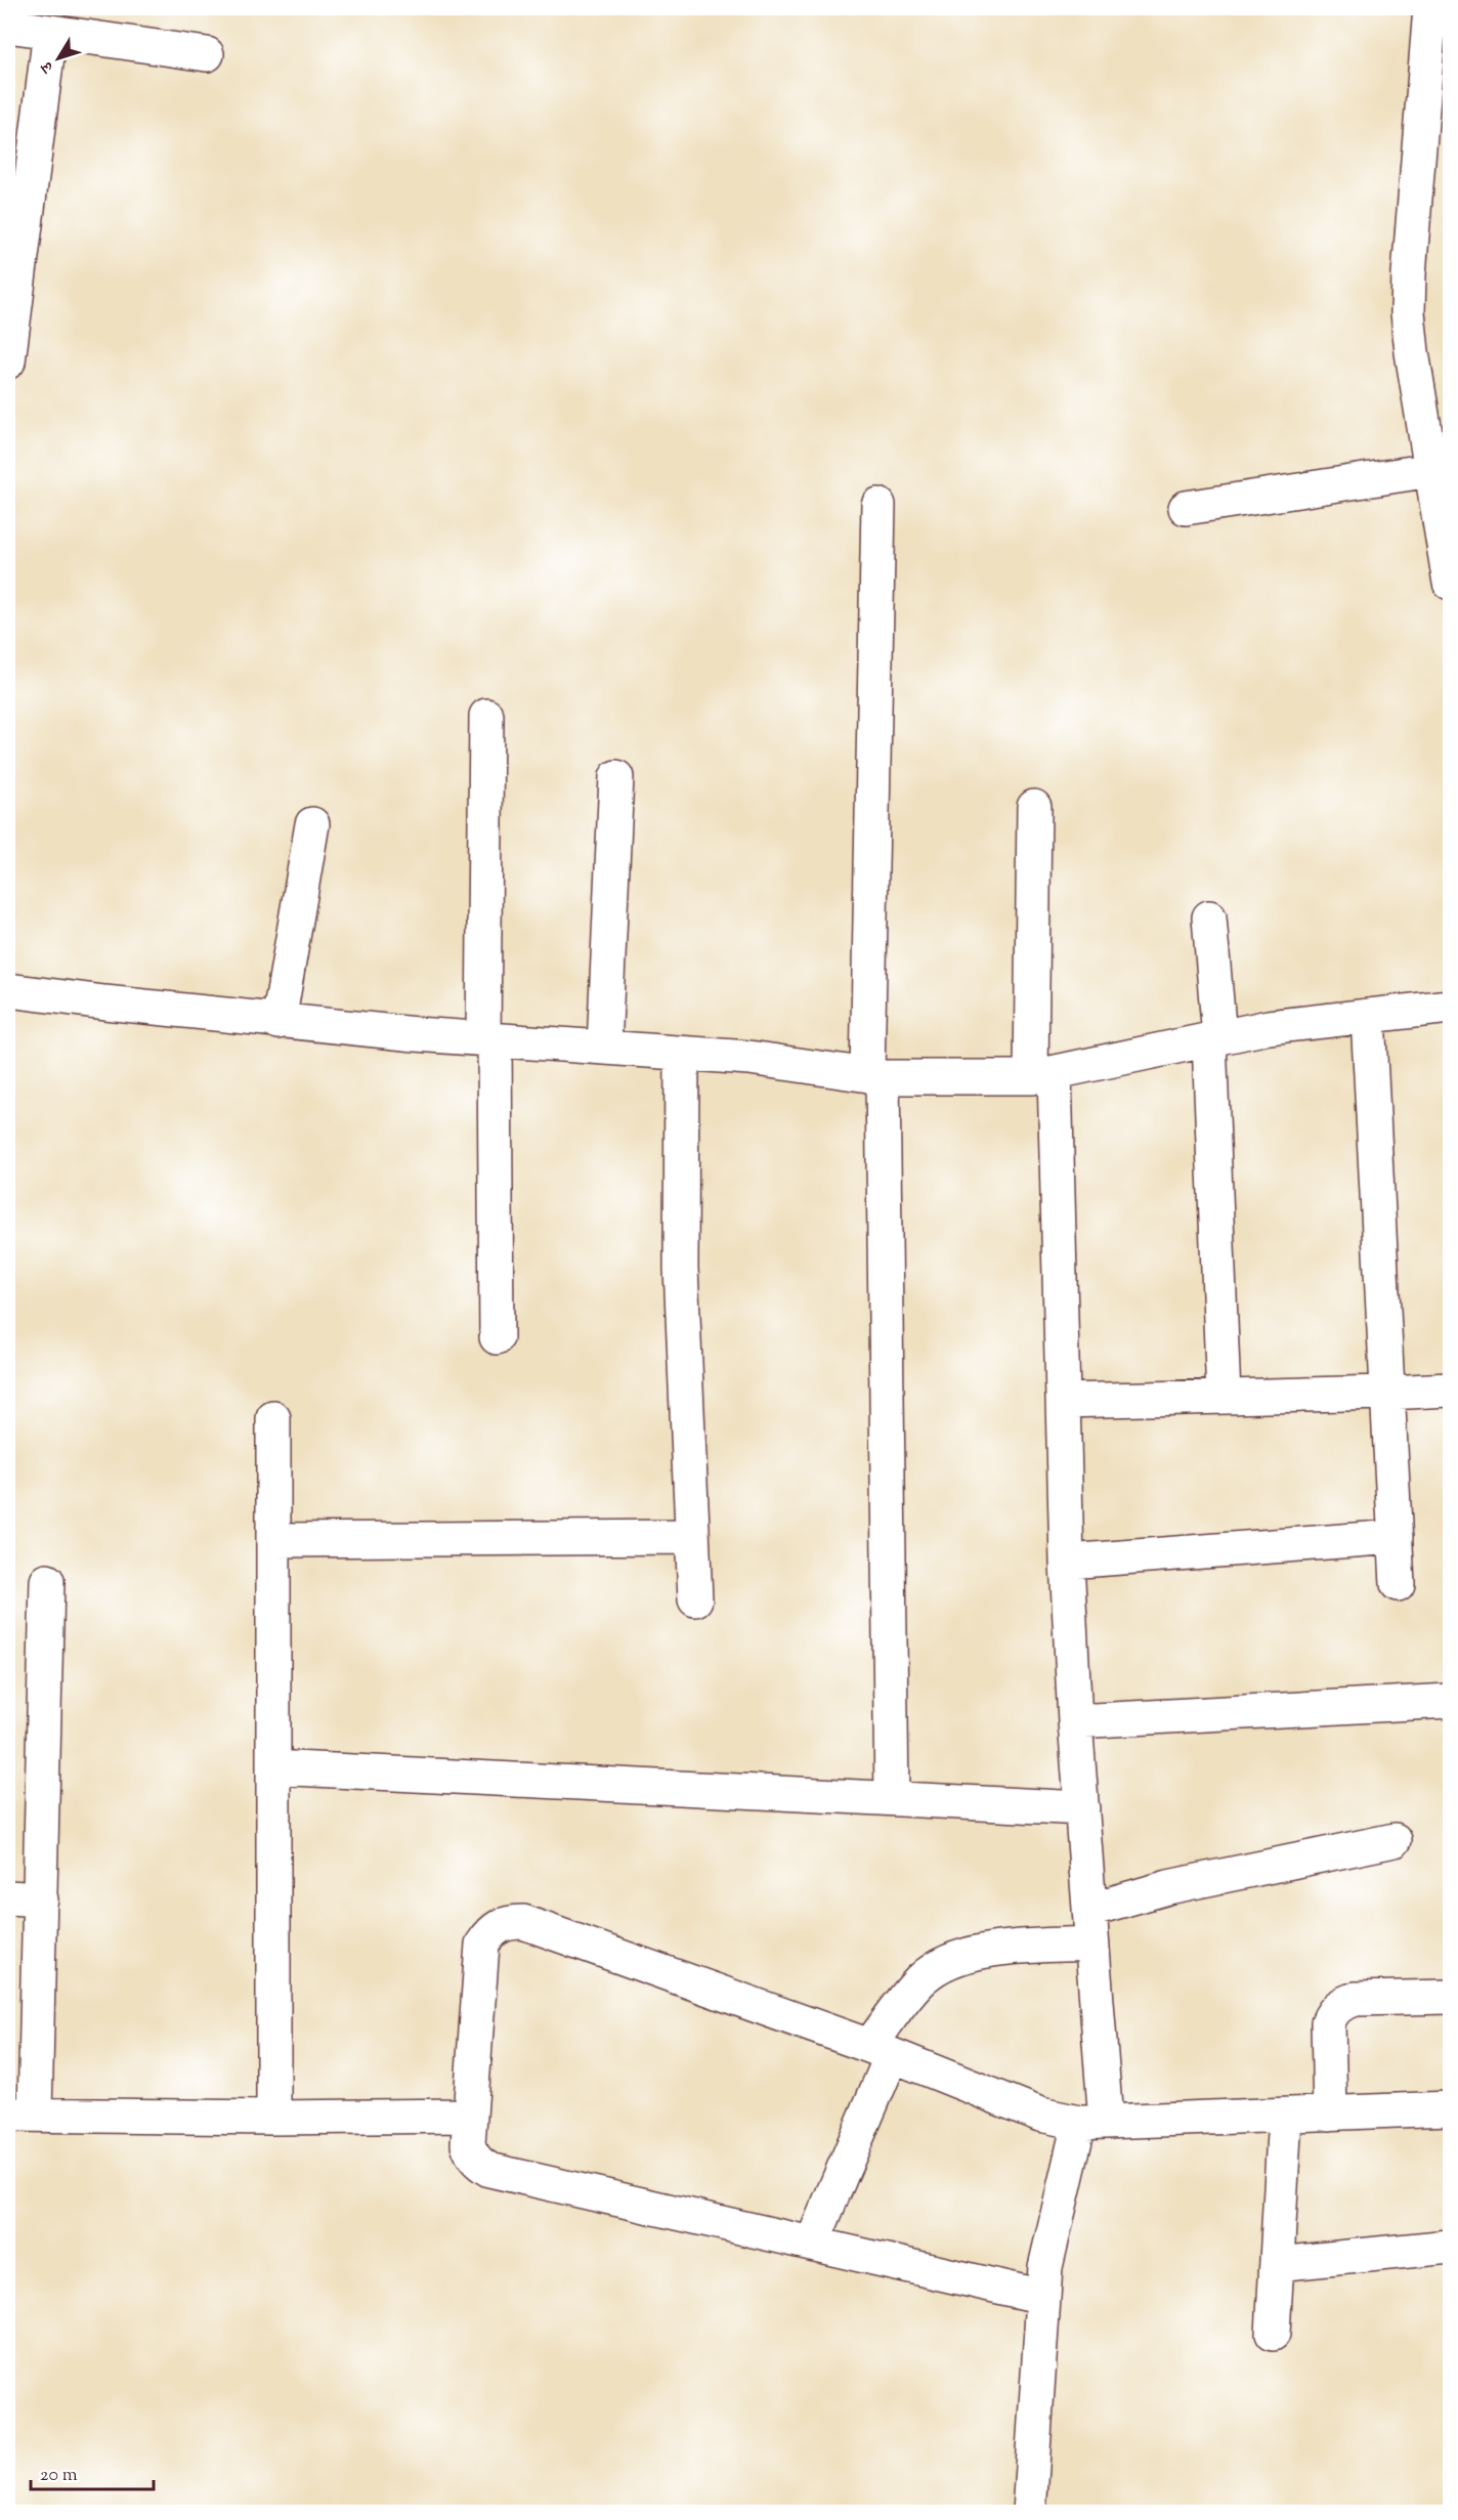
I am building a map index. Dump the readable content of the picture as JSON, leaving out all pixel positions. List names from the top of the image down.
{
  "scale_bar": "20 m",
  "north": "bottom left"
}
